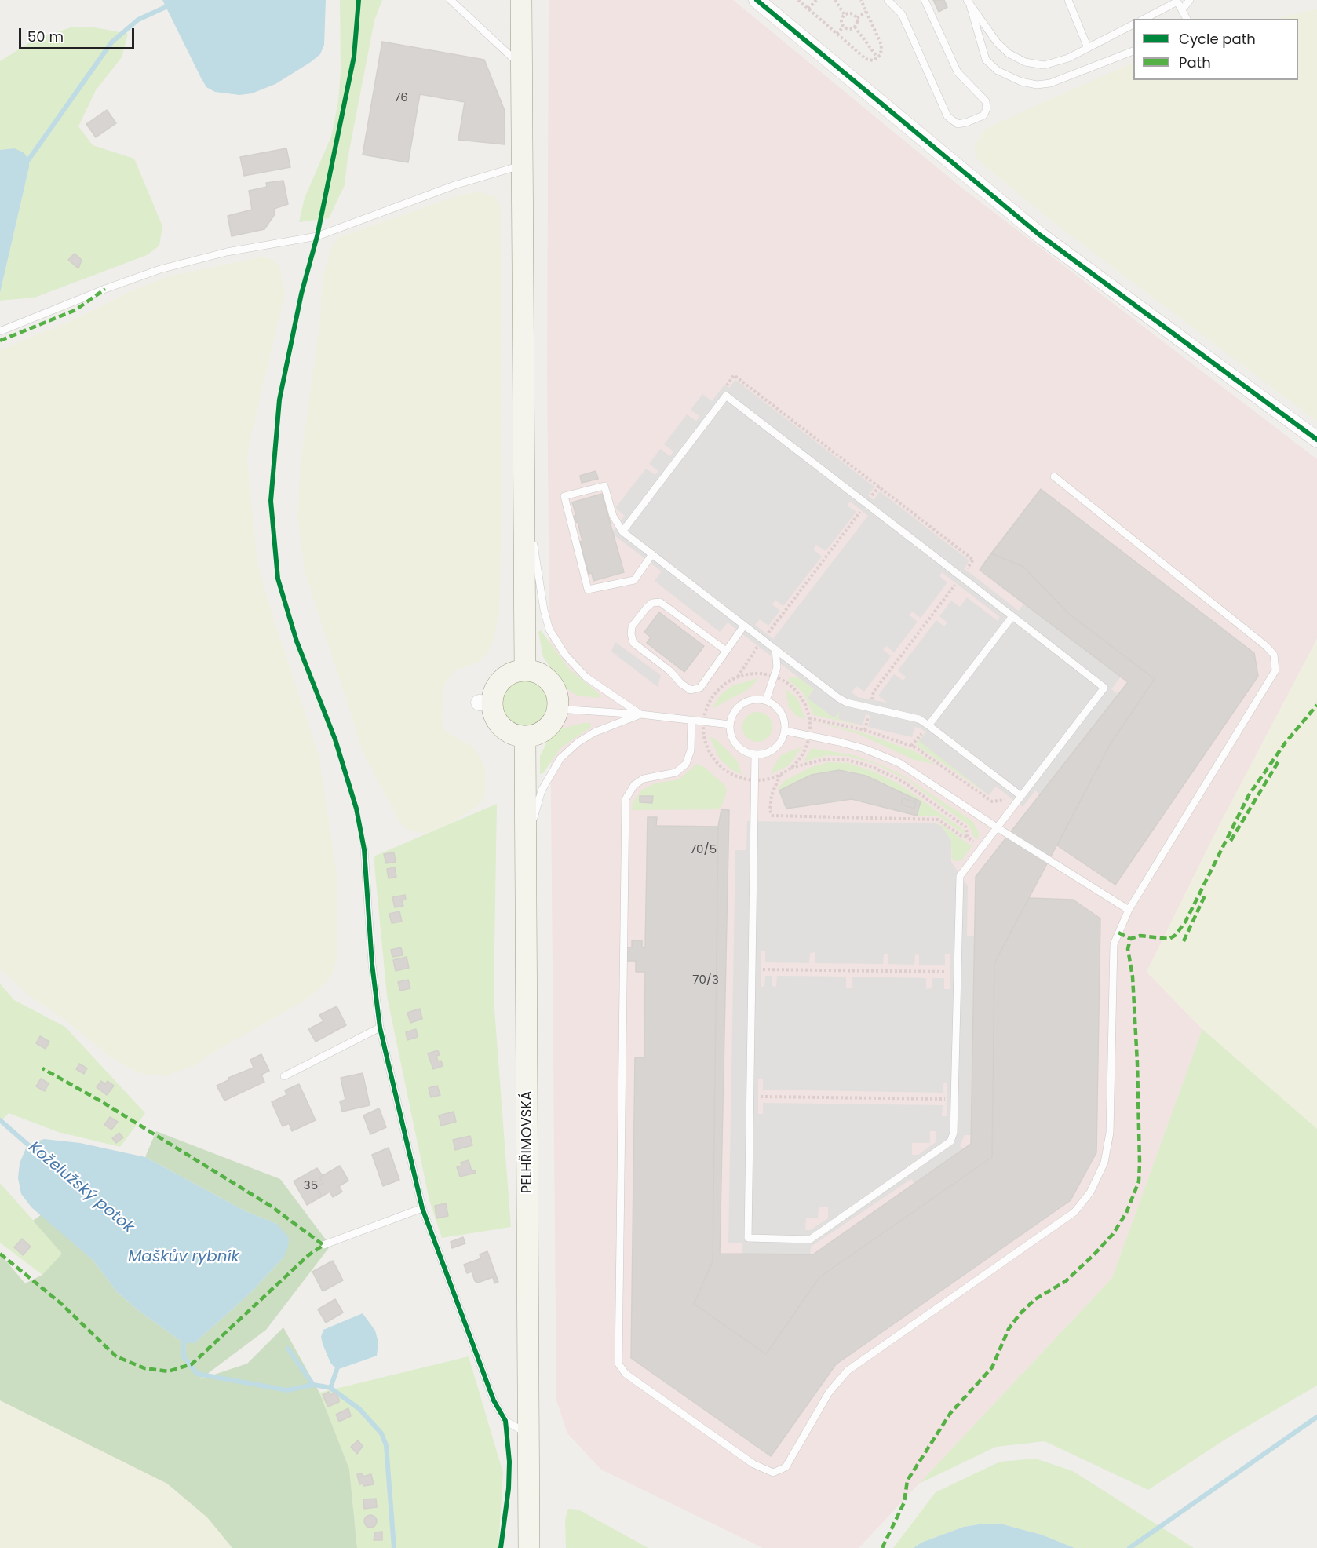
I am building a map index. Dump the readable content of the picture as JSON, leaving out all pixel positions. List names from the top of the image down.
{
  "streets": {
    "main road": ["PELHŘIMOVSKÁ"]
  },
  "water": ["Koželužský potok", "Maškův rybník"],
  "house_numbers": [
    "76",
    "70/5",
    "70/3",
    "35"
  ],
  "legend": ["Cycle path", "Path"],
  "scale_bar": "50 m"
}
